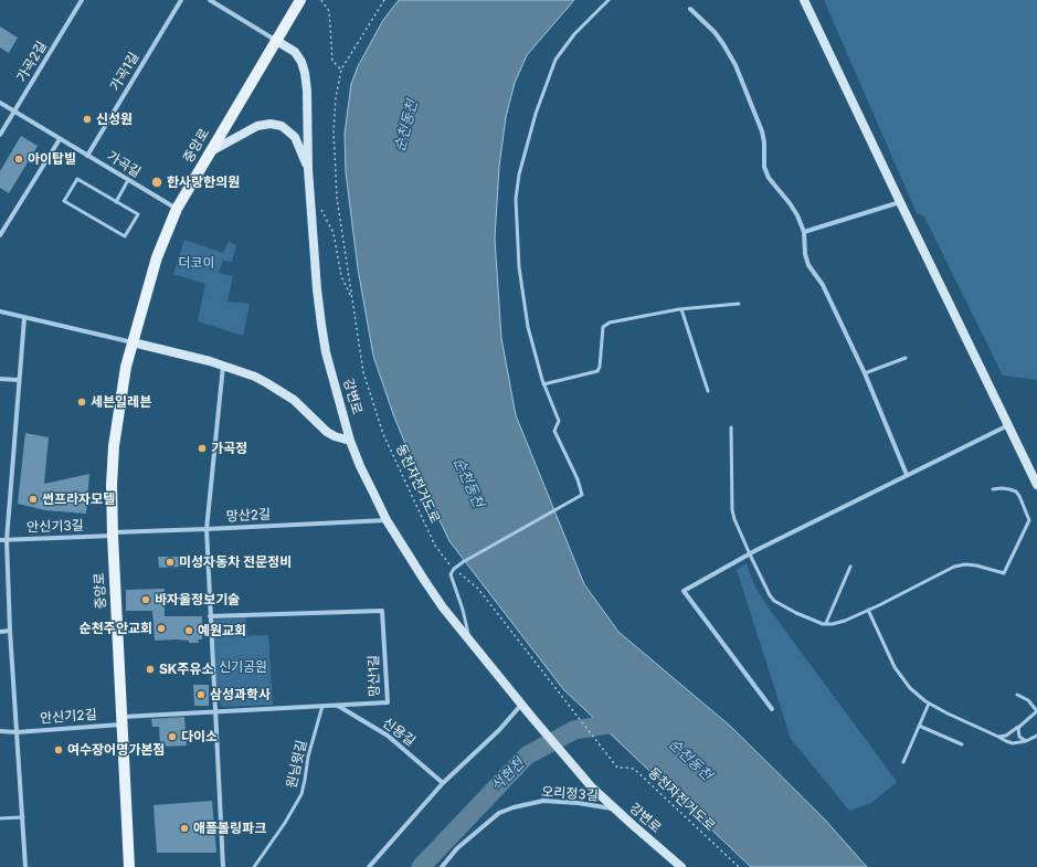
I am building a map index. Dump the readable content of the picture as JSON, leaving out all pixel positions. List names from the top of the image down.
{
  "streets": {
    "main road": ["중앙로", "강변로"],
    "street": [
      "가곡2길",
      "가곡1길",
      "가곡길",
      "망산2길",
      "안신기3길",
      "망산1길",
      "안신기2길",
      "신용길",
      "오리정3길"
    ],
    "lane": ["원님윗길"],
    "path": ["동천자전거도로"]
  },
  "crossings": [
    ["가곡2길", "가곡길"],
    ["가곡1길", "가곡길"],
    ["중앙로", "가곡길"],
    ["중앙로", "강변로"],
    ["중앙로", "망산2길"],
    ["중앙로", "안신기3길"],
    ["중앙로", "망산1길"],
    ["중앙로", "안신기2길"],
    ["강변로", "망산2길"],
    ["강변로", "오리정3길"],
    ["망산2길", "안신기3길"],
    ["망산1길", "안신기2길"],
    ["망산1길", "신용길"],
    ["망산1길", "원님윗길"]
  ],
  "water": ["순천동천", "석현천"],
  "parks": ["더코이", "신기공원"],
  "places": [
    "신성원",
    "아이탑빌",
    "한사랑한의원",
    "세븐일레븐",
    "가곡정",
    "썬프라자모텔",
    "미성자동차 전문정비",
    "바자울정보기술",
    "순천주안교회",
    "예원교회",
    "SK주유소",
    "삼성과학사",
    "다이소",
    "여수장어명가본점",
    "애플볼링파크"
  ]
}
